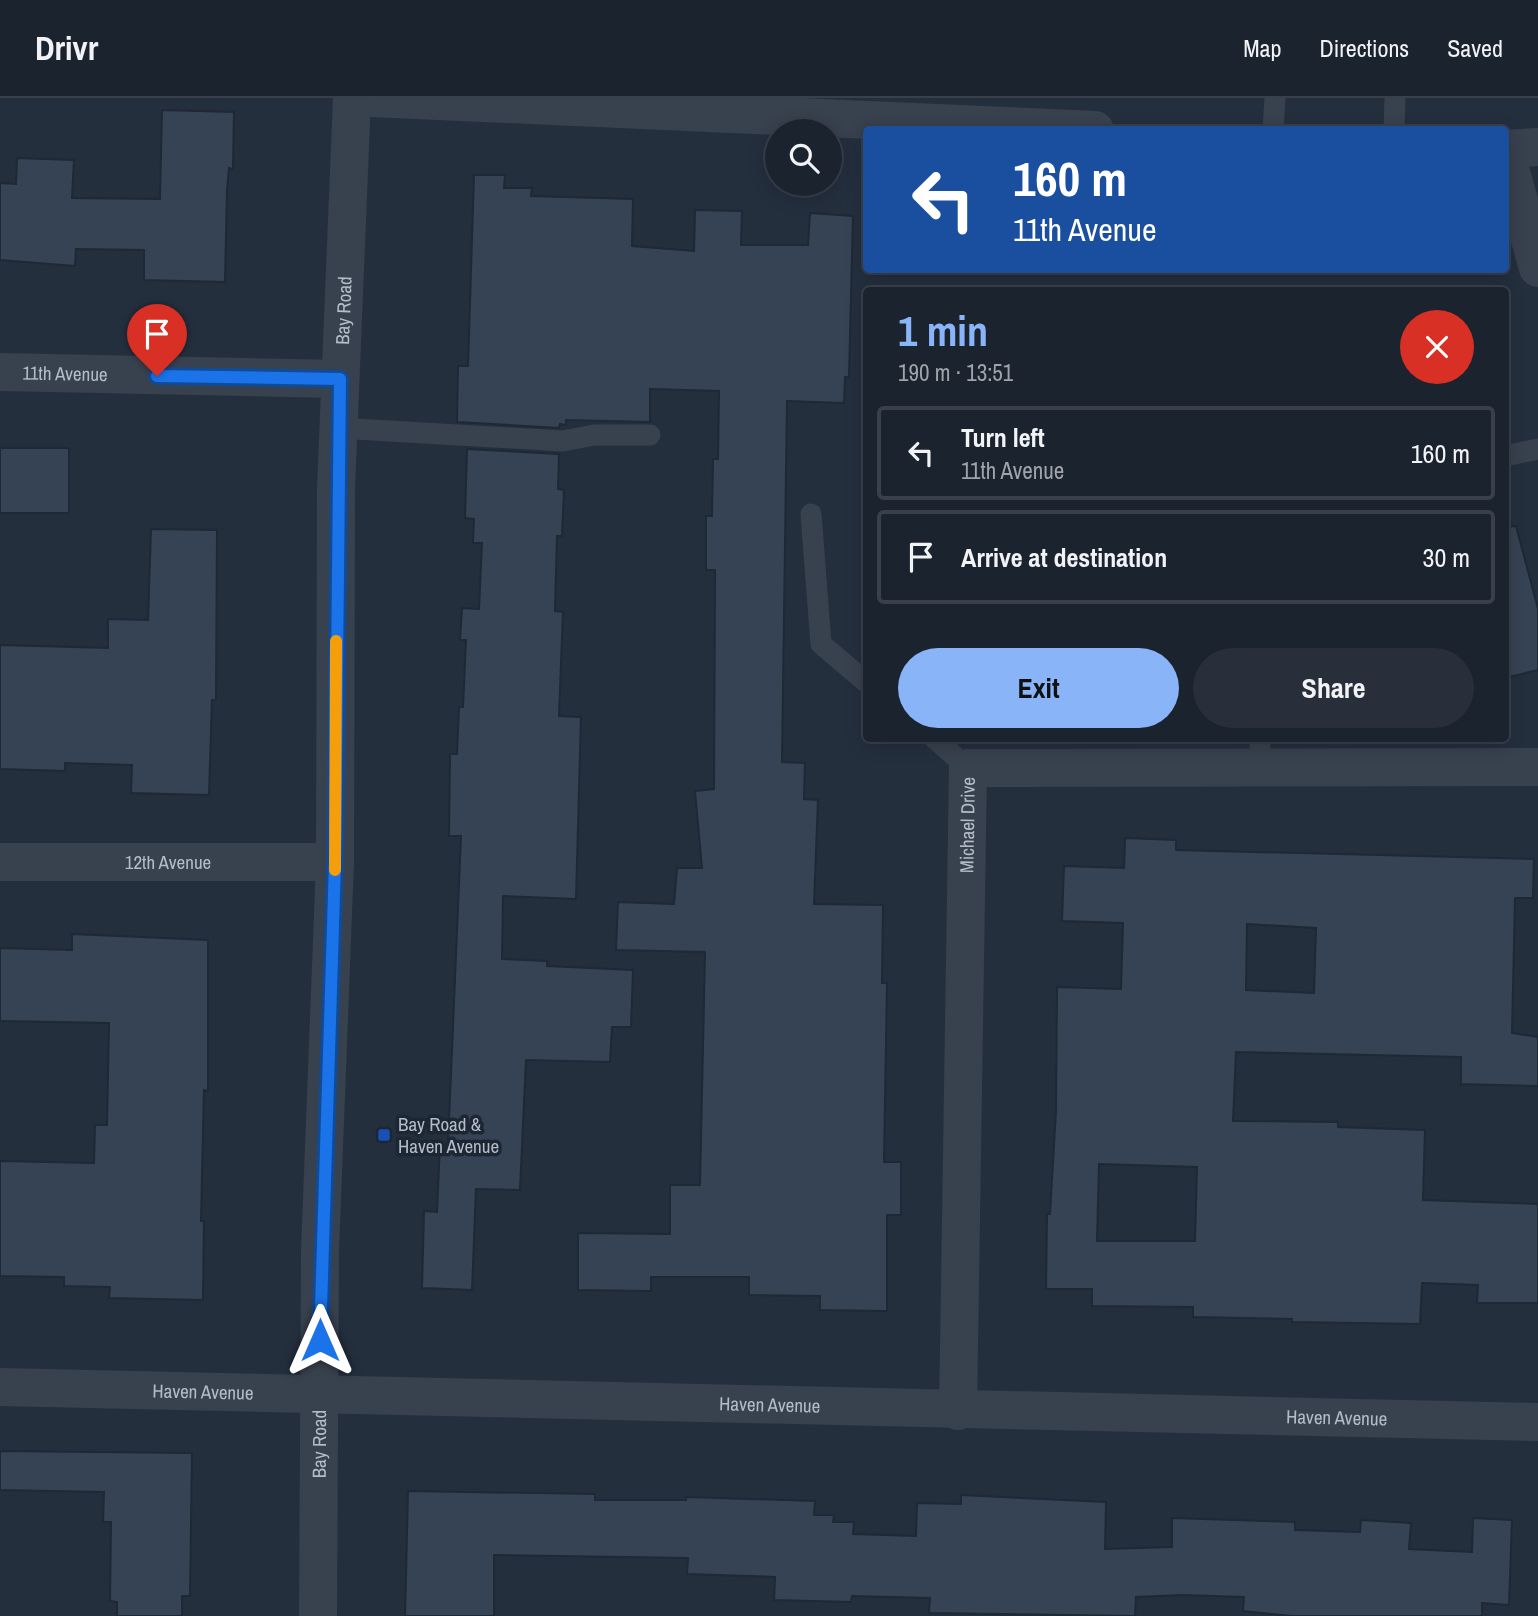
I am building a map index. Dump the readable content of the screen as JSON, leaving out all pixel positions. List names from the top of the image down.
{
  "streets": {
    "street": [
      "Bay Road",
      "11th Avenue",
      "Michael Drive",
      "12th Avenue",
      "Haven Avenue"
    ]
  },
  "crossings": [
    ["Bay Road", "11th Avenue"],
    ["Bay Road", "12th Avenue"],
    ["Bay Road", "Haven Avenue"],
    ["Michael Drive", "Haven Avenue"]
  ],
  "places": {
    "transit": ["Bay Road & Haven Avenue"]
  },
  "page": {
    "header": "Drivr",
    "nav": ["Map", "Directions", "Saved"],
    "turn": ["160 m", "11th Avenue"],
    "heading": ["1 min", "190 m · 13:51"],
    "list": [
      {
        "name": "Turn left",
        "note": "11th Avenue",
        "value": "160 m"
      },
      {
        "name": "Arrive at destination",
        "value": "30 m"
      }
    ],
    "buttons": ["Exit", "Share"]
  }
}
